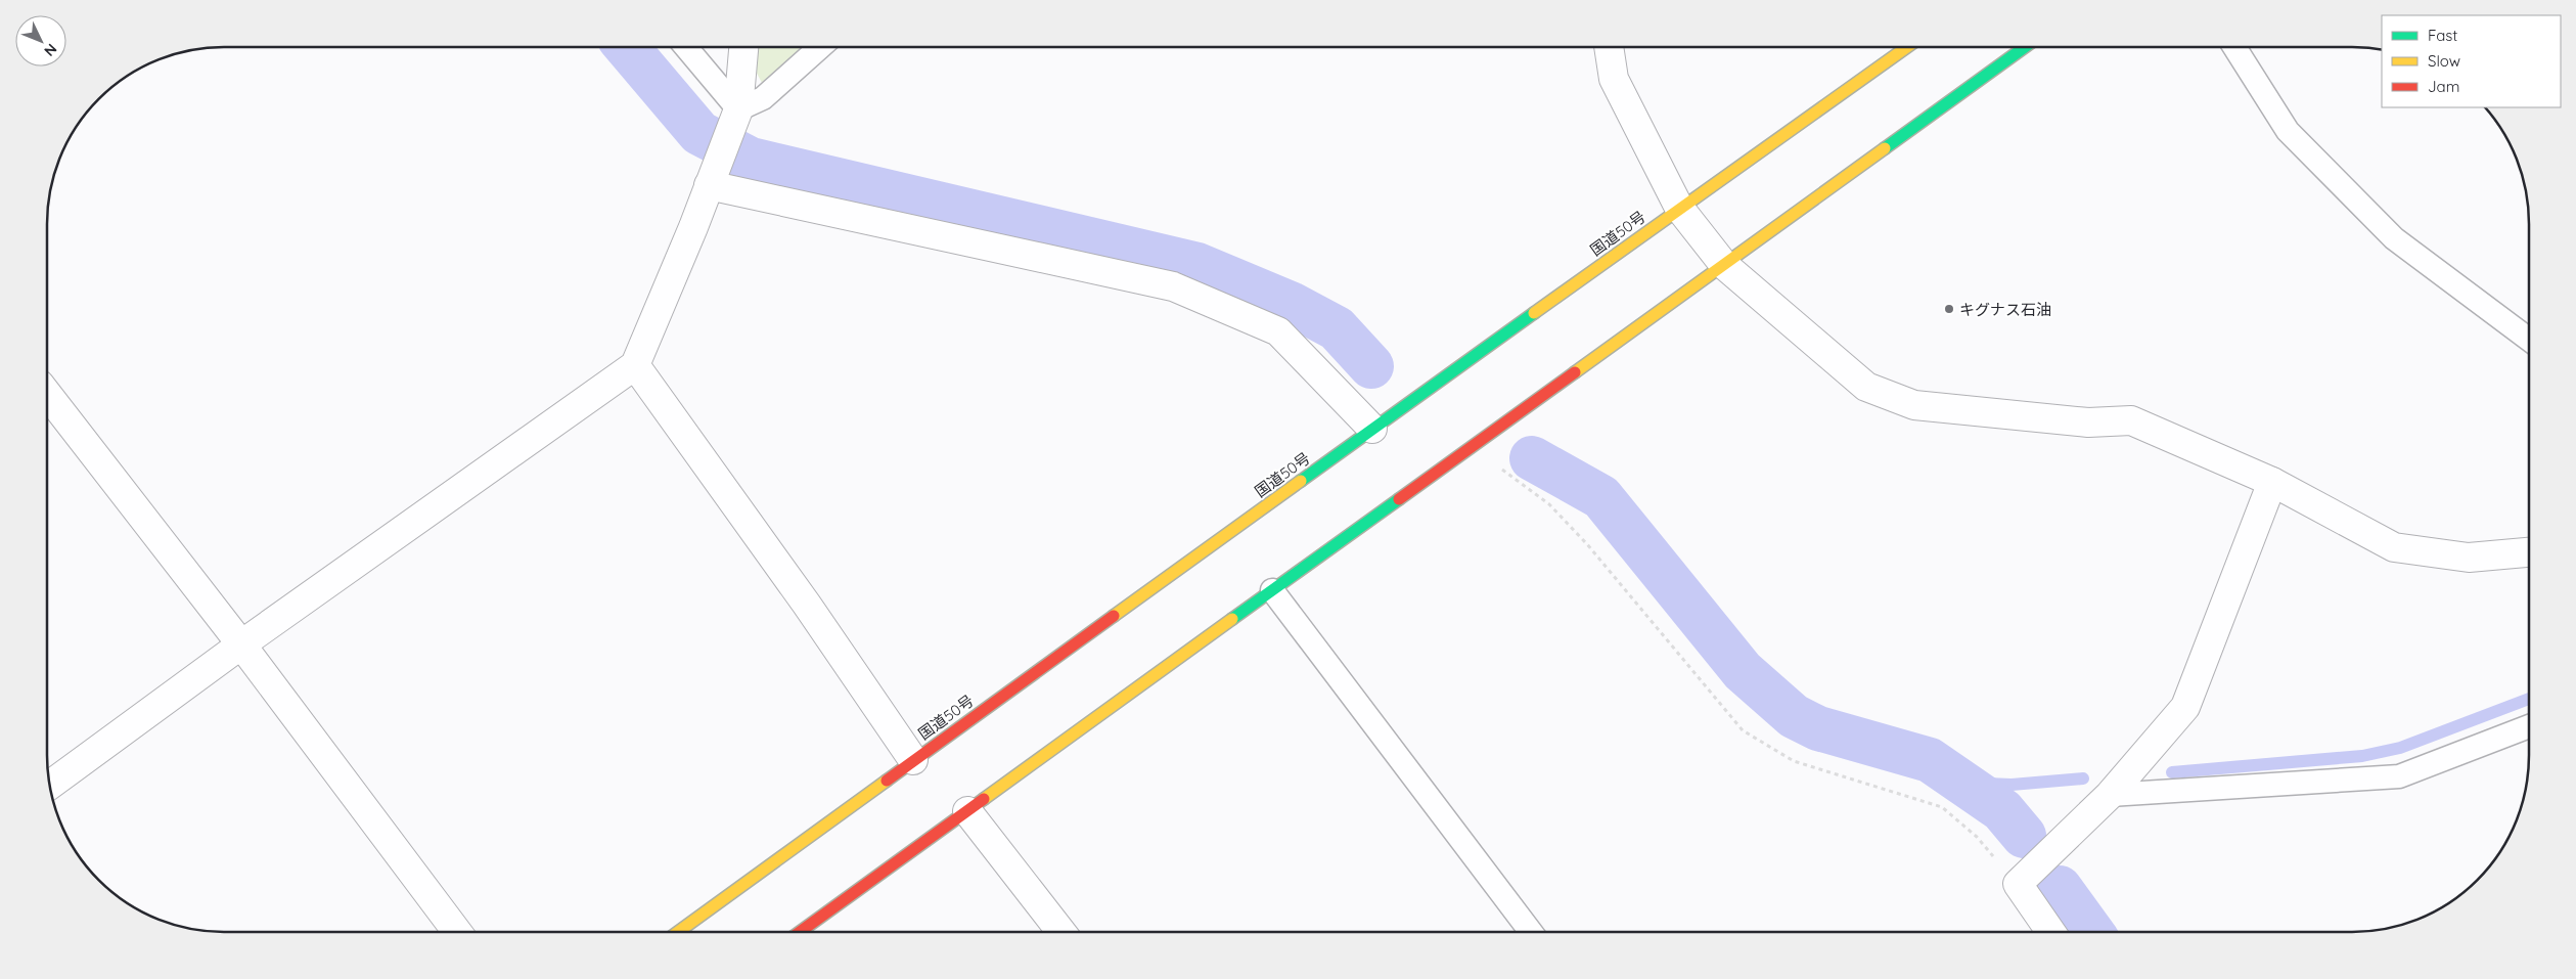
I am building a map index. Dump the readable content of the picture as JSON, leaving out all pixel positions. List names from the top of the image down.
{
  "streets": {
    "highway": ["国道50号"]
  },
  "places": ["キグナス石油"],
  "legend": ["Fast", "Slow", "Jam"],
  "north": "bottom right"
}
